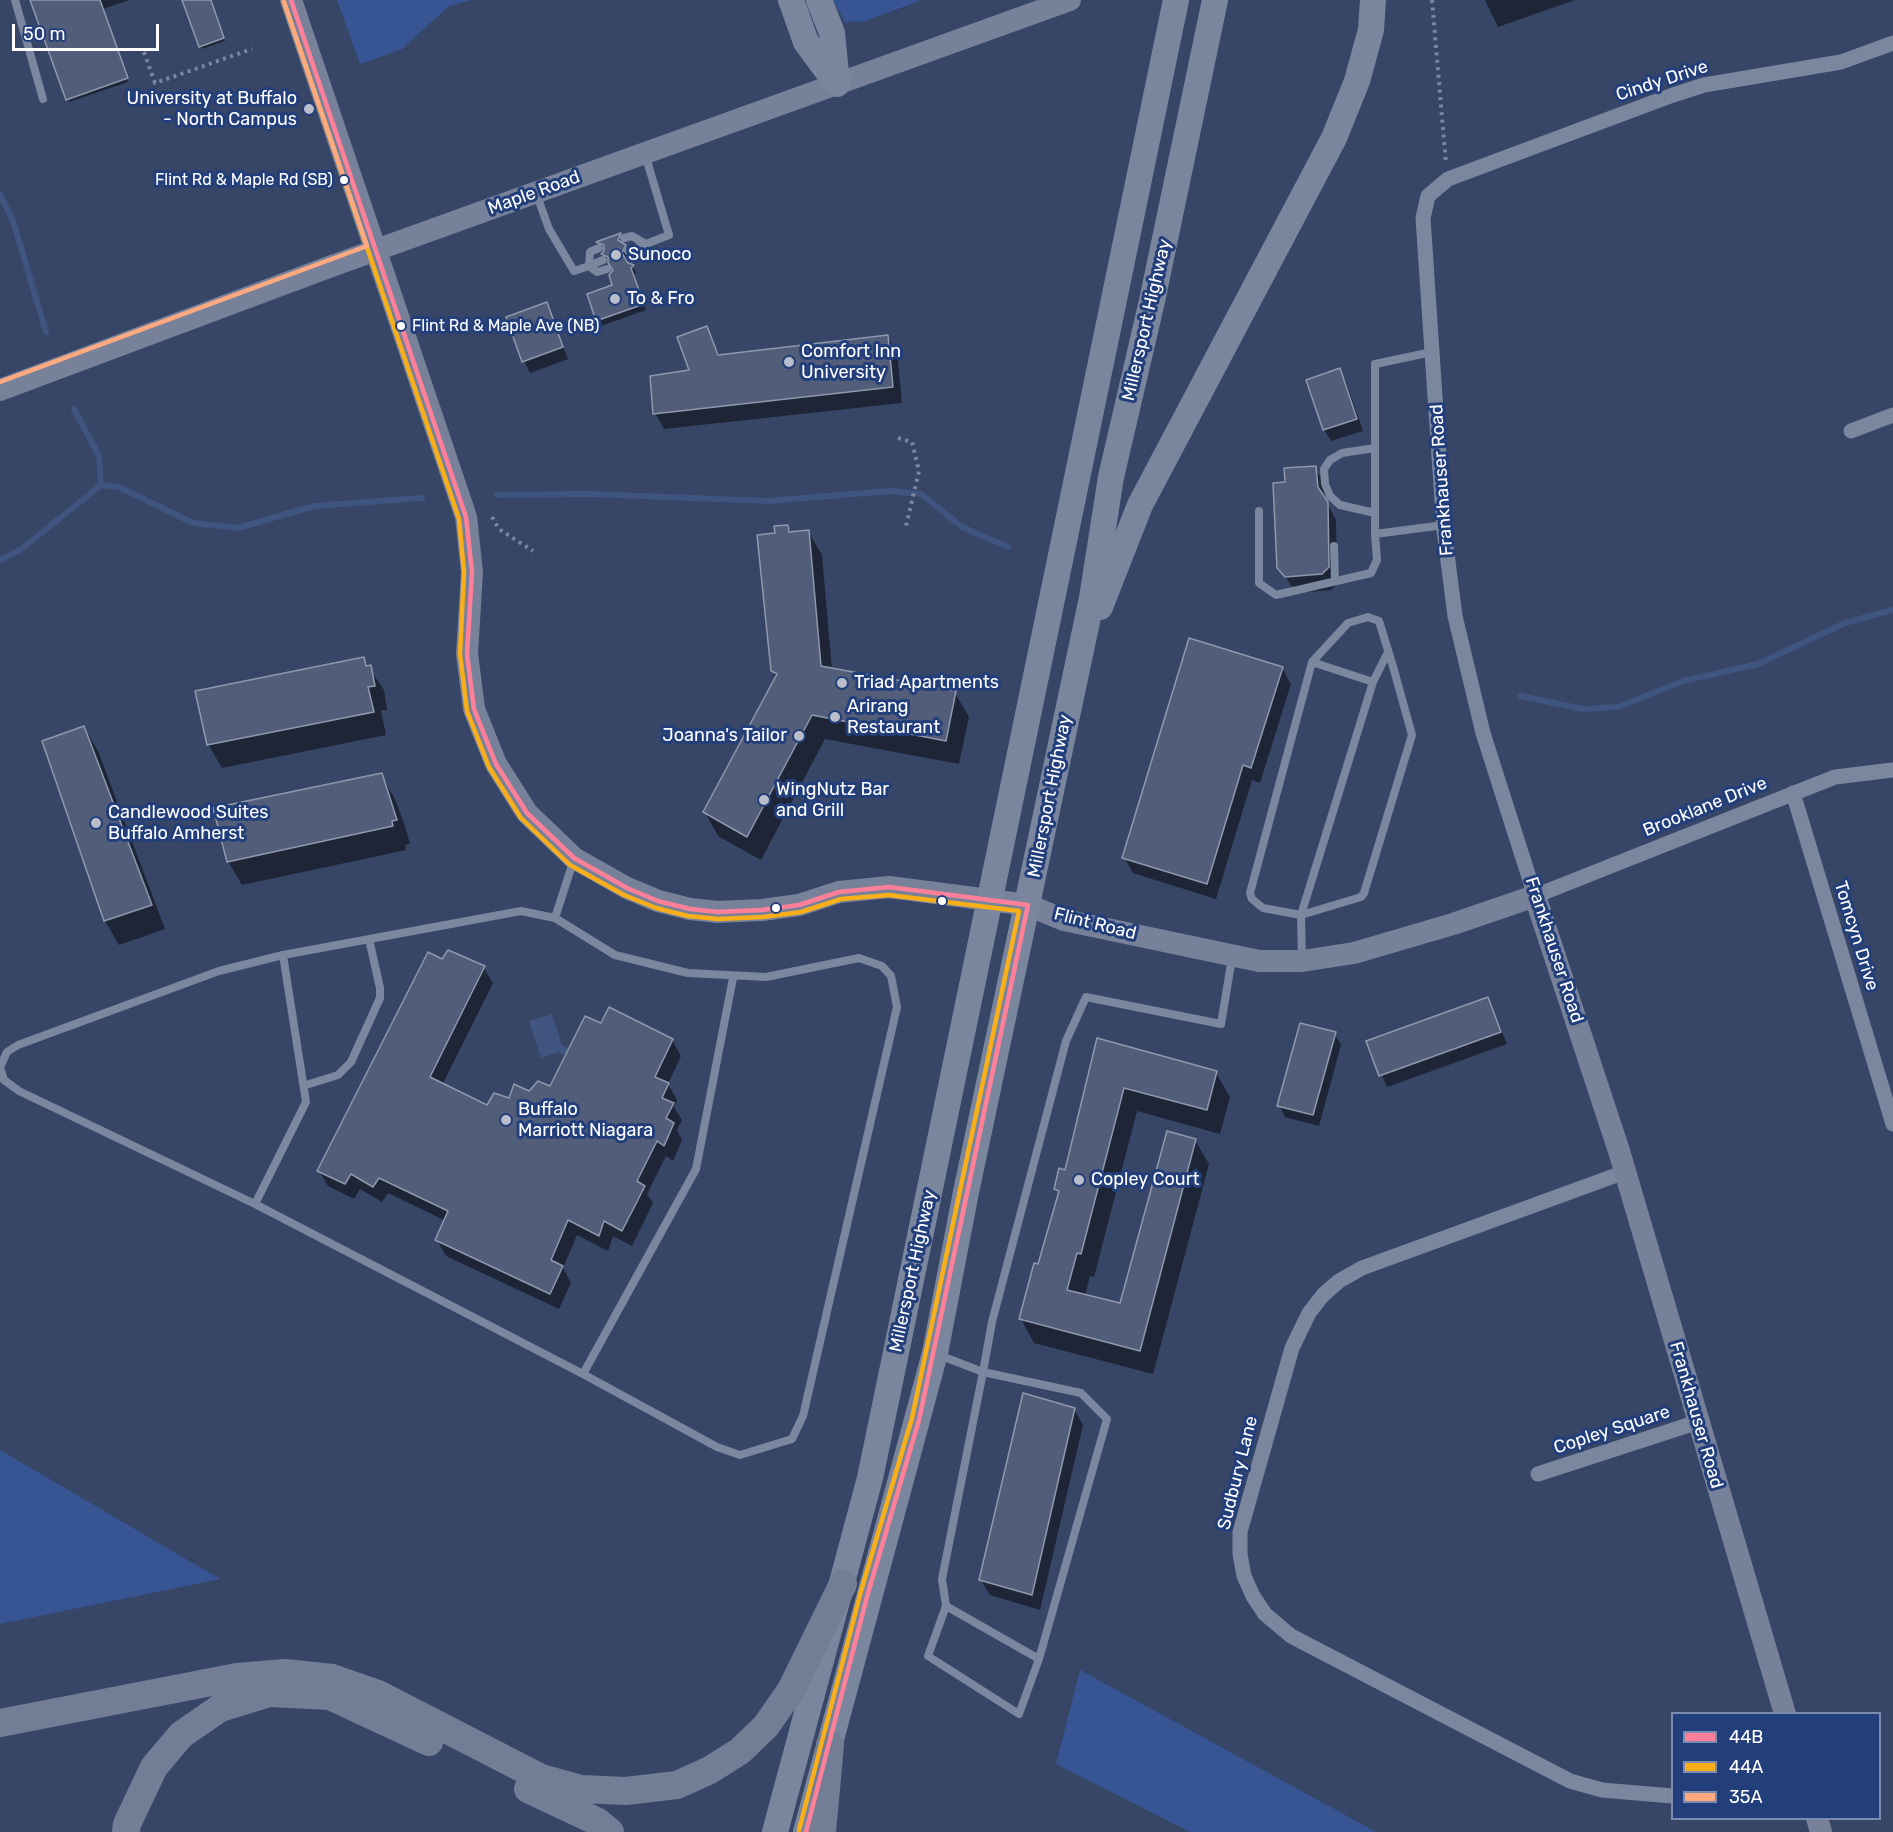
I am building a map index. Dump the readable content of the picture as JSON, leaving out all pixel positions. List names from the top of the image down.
{
  "streets": {
    "main road": ["Millersport Highway"],
    "street": [
      "Cindy Drive",
      "Maple Road",
      "Frankhauser Road",
      "Brooklane Drive",
      "Flint Road",
      "Tomcyn Drive",
      "Copley Square",
      "Sudbury Lane"
    ]
  },
  "crossings": [
    ["Cindy Drive", "Frankhauser Road"],
    ["Maple Road", "Flint Road"],
    ["Millersport Highway", "Flint Road"],
    ["Frankhauser Road", "Brooklane Drive"],
    ["Frankhauser Road", "Flint Road"],
    ["Frankhauser Road", "Copley Square"],
    ["Frankhauser Road", "Sudbury Lane"],
    ["Brooklane Drive", "Flint Road"],
    ["Brooklane Drive", "Tomcyn Drive"]
  ],
  "places": [
    "University at Buffalo - North Campus",
    "Flint Rd & Maple Rd (SB)",
    "Sunoco",
    "To & Fro",
    "Flint Rd & Maple Ave (NB)",
    "Comfort Inn University",
    "Triad Apartments",
    "Arirang Restaurant",
    "Joanna's Tailor",
    "WingNutz Bar and Grill",
    "Candlewood Suites Buffalo Amherst",
    "Buffalo Marriott Niagara",
    "Copley Court"
  ],
  "lines": ["transit line 44B", "transit line 44A", "transit line 35A"],
  "legend": ["44B", "44A", "35A"],
  "scale_bar": "50 m"
}
